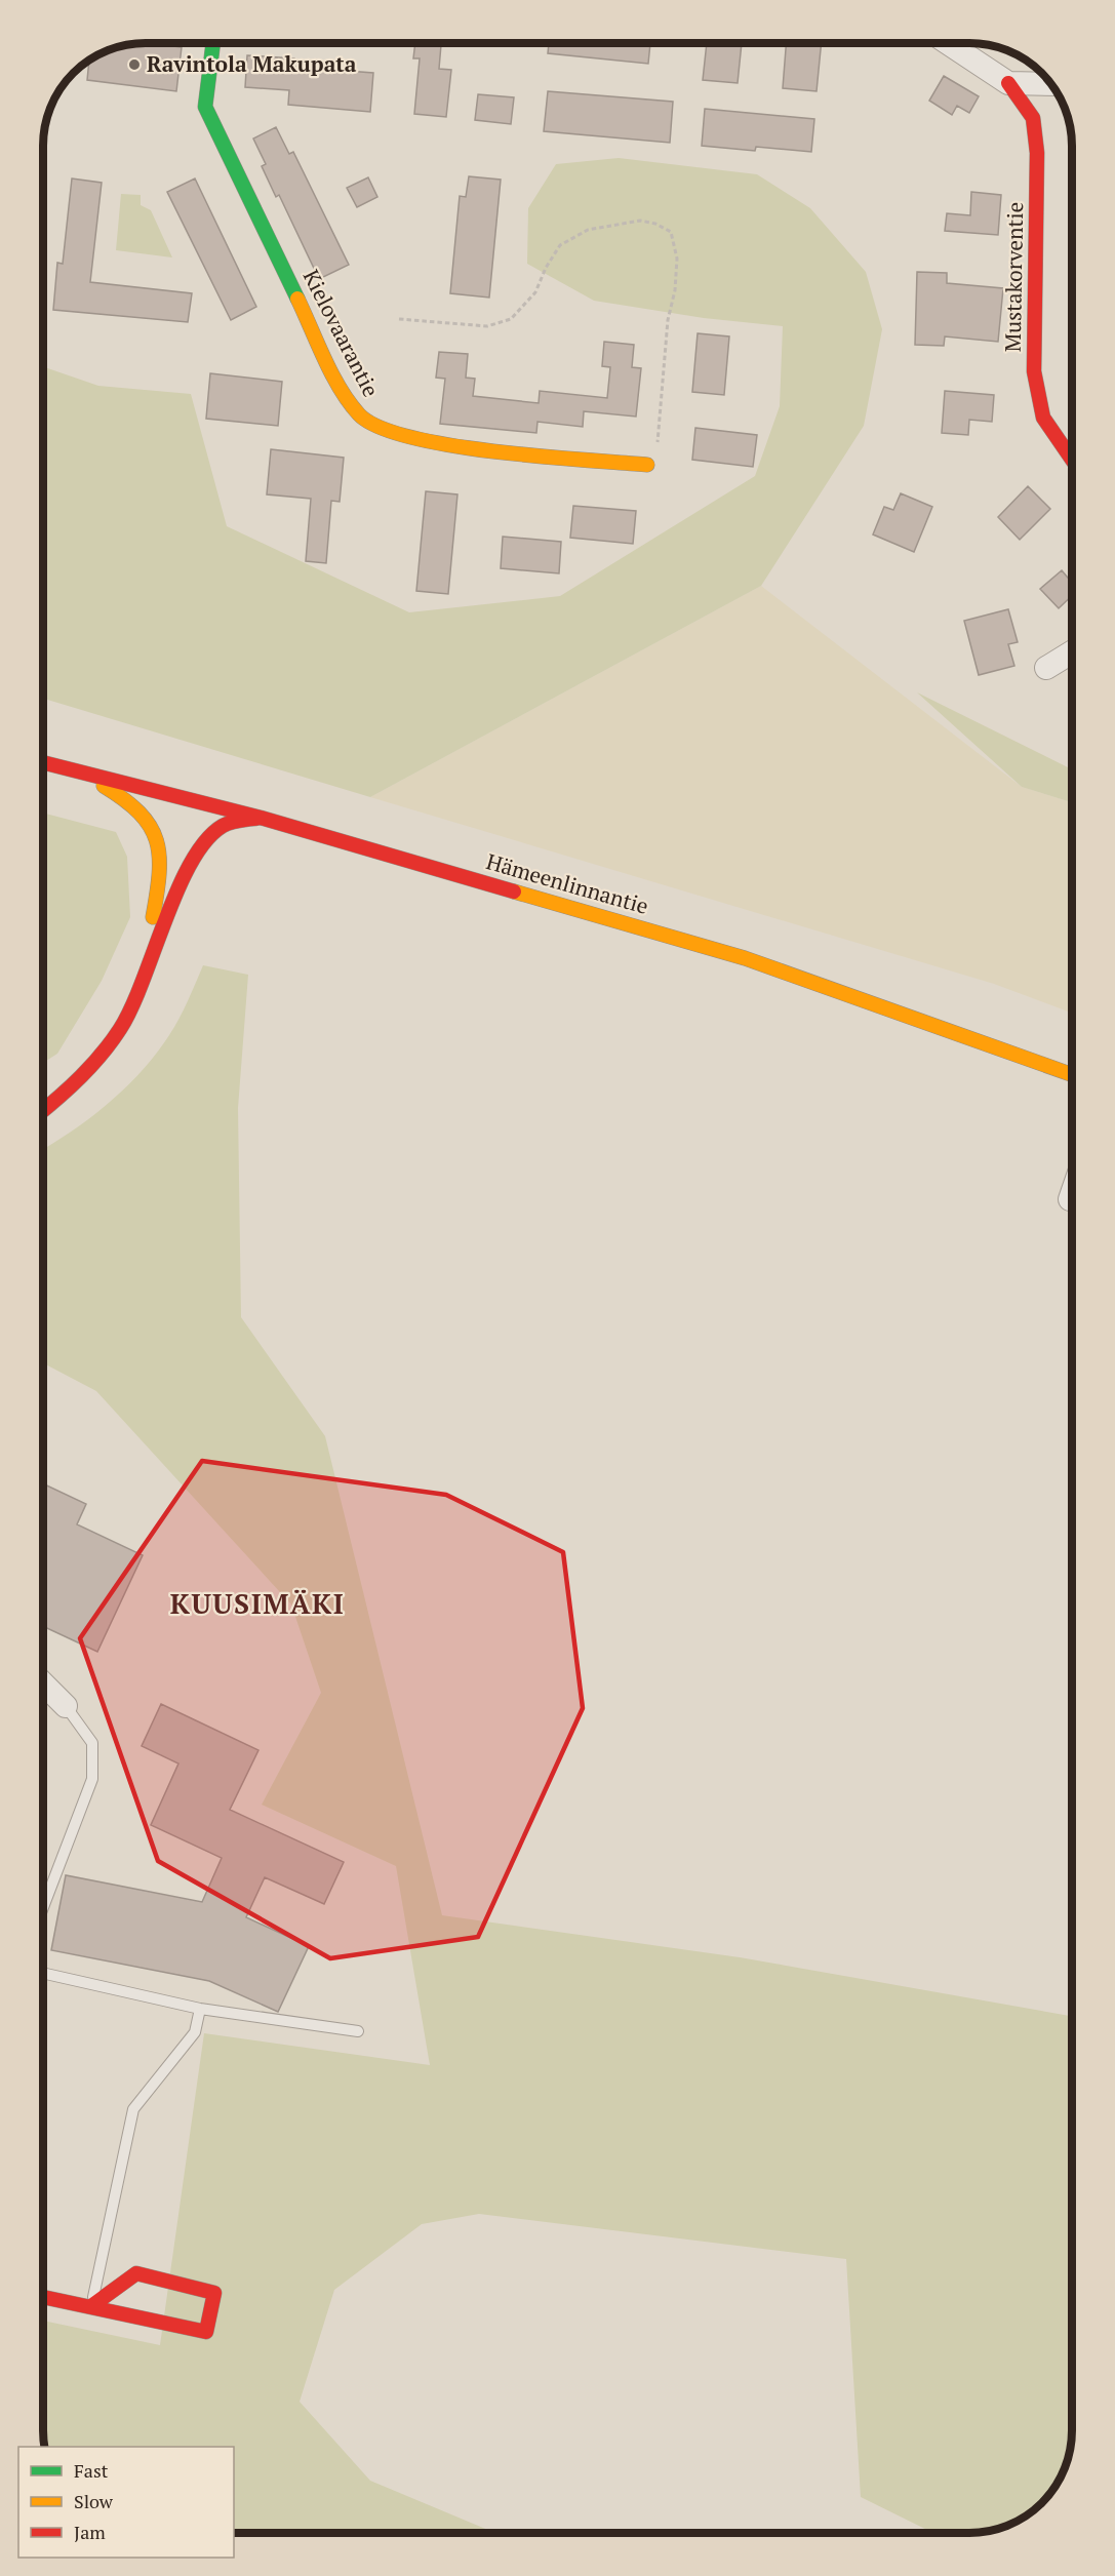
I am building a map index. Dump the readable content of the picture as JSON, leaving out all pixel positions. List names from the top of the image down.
{
  "streets": {
    "main road": ["Mustakorventie", "Kielovaarantie", "Hämeenlinnantie"]
  },
  "districts": ["KUUSIMÄKI"],
  "places": ["Ravintola Makupata"],
  "legend": ["Fast", "Slow", "Jam"]
}
